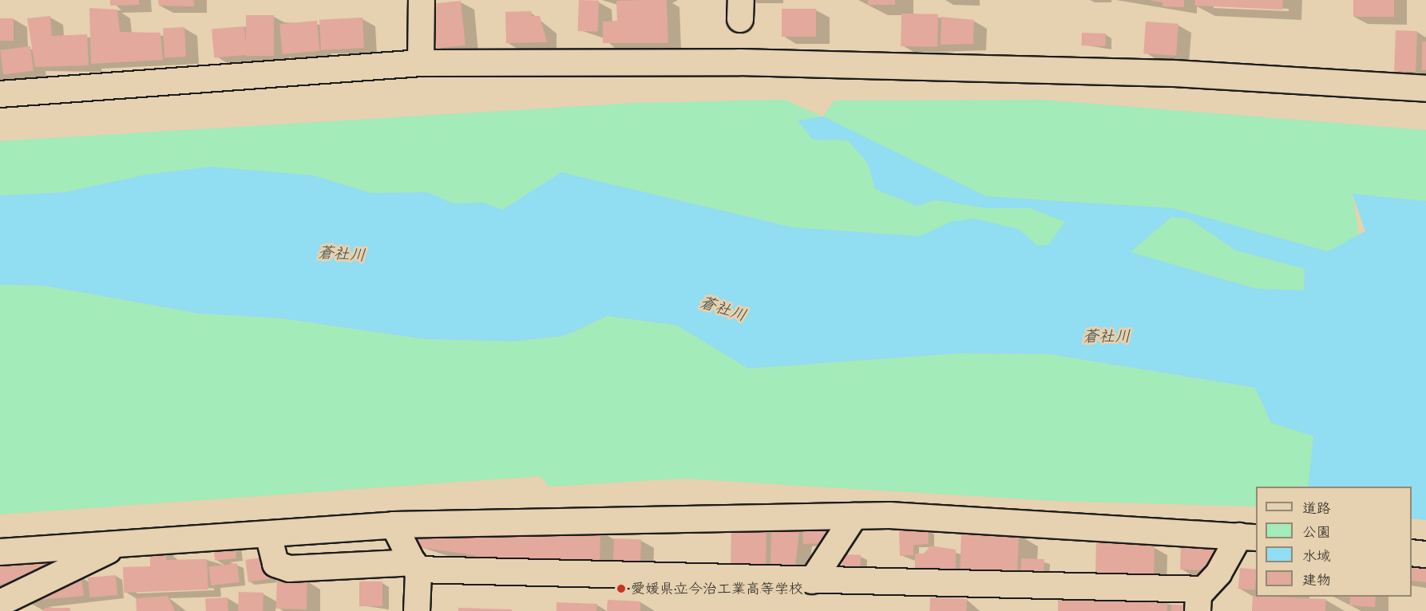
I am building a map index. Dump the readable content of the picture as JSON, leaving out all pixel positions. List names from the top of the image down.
{
  "water": ["蒼社川"],
  "places": ["愛媛県立今治工業高等学校"],
  "legend": [
    "道路",
    "公園",
    "水域",
    "建物"
  ]
}
